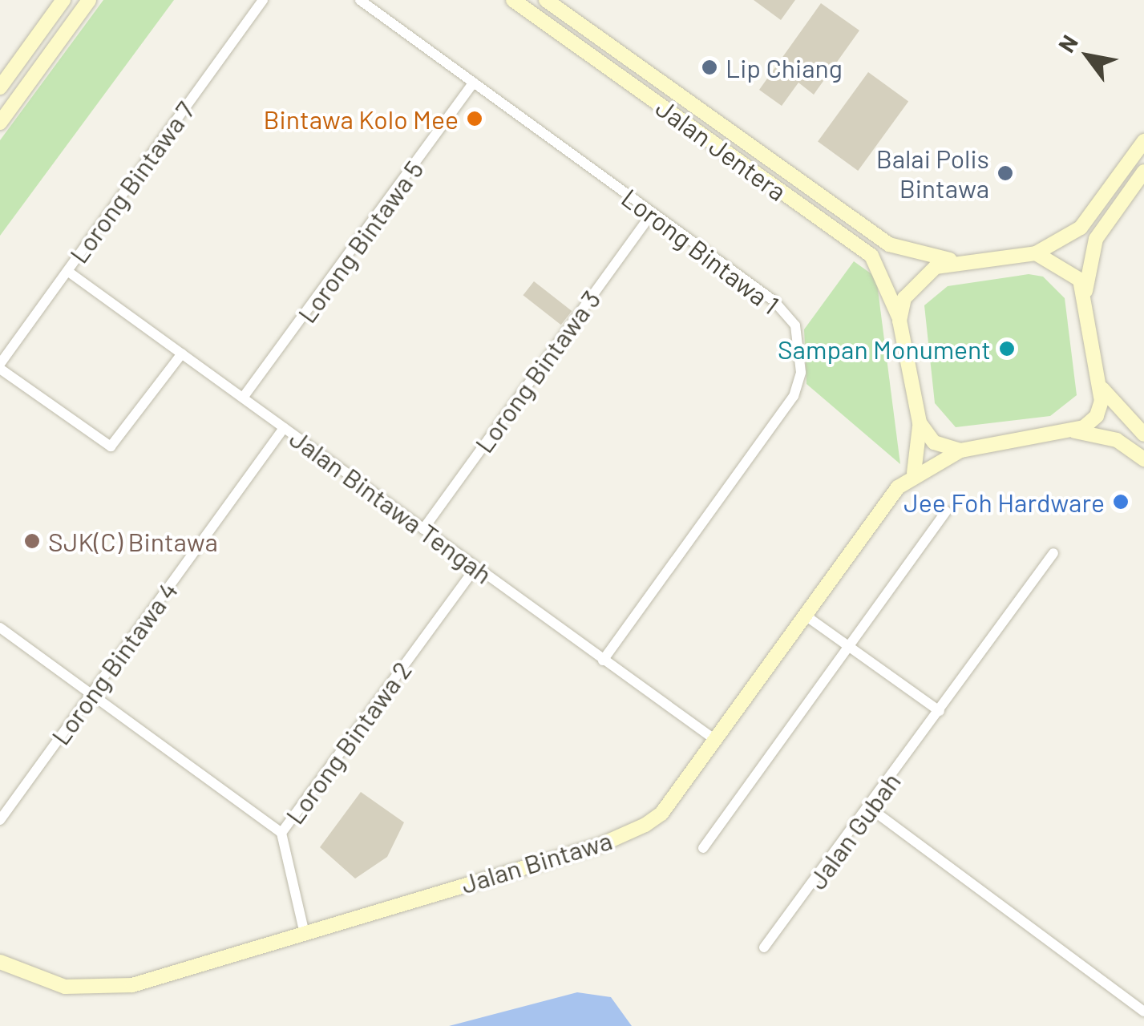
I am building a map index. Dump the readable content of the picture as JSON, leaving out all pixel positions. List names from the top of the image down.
{
  "streets": {
    "street": [
      "Jalan Jentera",
      "Lorong Bintawa 7",
      "Lorong Bintawa 5",
      "Lorong Bintawa 1",
      "Lorong Bintawa 3",
      "Jalan Bintawa Tengah",
      "Lorong Bintawa 4",
      "Lorong Bintawa 2",
      "Jalan Gubah",
      "Jalan Bintawa"
    ]
  },
  "crossings": [
    ["Lorong Bintawa 7", "Jalan Bintawa Tengah"],
    ["Lorong Bintawa 5", "Lorong Bintawa 1"],
    ["Lorong Bintawa 5", "Jalan Bintawa Tengah"],
    ["Lorong Bintawa 1", "Lorong Bintawa 3"],
    ["Lorong Bintawa 1", "Jalan Bintawa Tengah"],
    ["Lorong Bintawa 3", "Jalan Bintawa Tengah"],
    ["Jalan Bintawa Tengah", "Lorong Bintawa 4"],
    ["Jalan Bintawa Tengah", "Lorong Bintawa 2"],
    ["Jalan Bintawa Tengah", "Jalan Bintawa"],
    ["Lorong Bintawa 2", "Jalan Bintawa"]
  ],
  "places": [
    "Lip Chiang",
    "Bintawa Kolo Mee",
    "Balai Polis Bintawa",
    "Sampan Monument",
    "Jee Foh Hardware",
    "SJK(C) Bintawa"
  ],
  "north": "top left"
}
